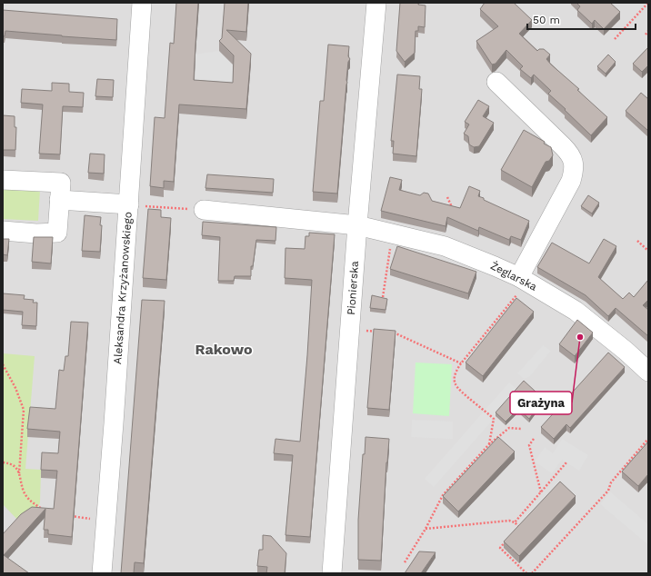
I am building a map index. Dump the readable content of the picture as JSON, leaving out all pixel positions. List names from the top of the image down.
{
  "streets": {
    "street": ["Żeglarska", "Aleksandra Krzyżanowskiego", "Pionierska"]
  },
  "crossings": [
    ["Żeglarska", "Pionierska"]
  ],
  "districts": ["Rakowo"],
  "places": ["Grażyna"],
  "scale_bar": "50 m"
}
